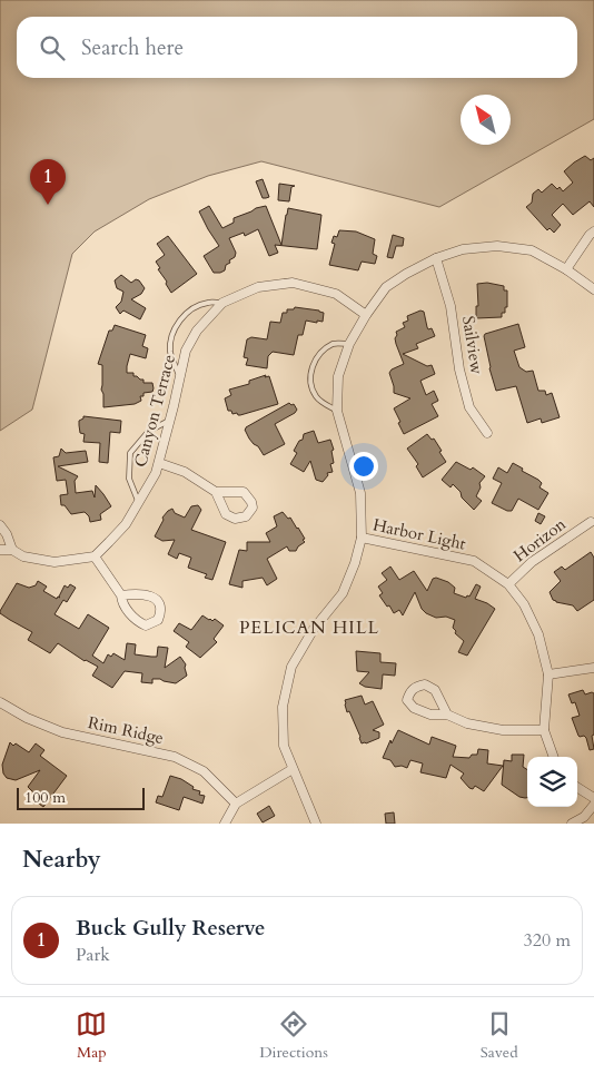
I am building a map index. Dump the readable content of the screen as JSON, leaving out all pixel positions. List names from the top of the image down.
{
  "streets": {
    "street": [
      "Sailview",
      "Canyon Terrace",
      "Harbor Light",
      "Horizon",
      "Rim Ridge"
    ]
  },
  "crossings": [
    ["Harbor Light", "Horizon"]
  ],
  "districts": ["PELICAN HILL"],
  "scale_bar": "100 m",
  "north": "top left",
  "page": {
    "search": "Search here",
    "pins": "1",
    "scale": "100 m",
    "heading": "Nearby",
    "list": [
      {
        "mark": "1",
        "name": "Buck Gully Reserve",
        "note": "Park",
        "value": "320 m"
      }
    ],
    "nav": ["Map", "Directions", "Saved"]
  }
}
